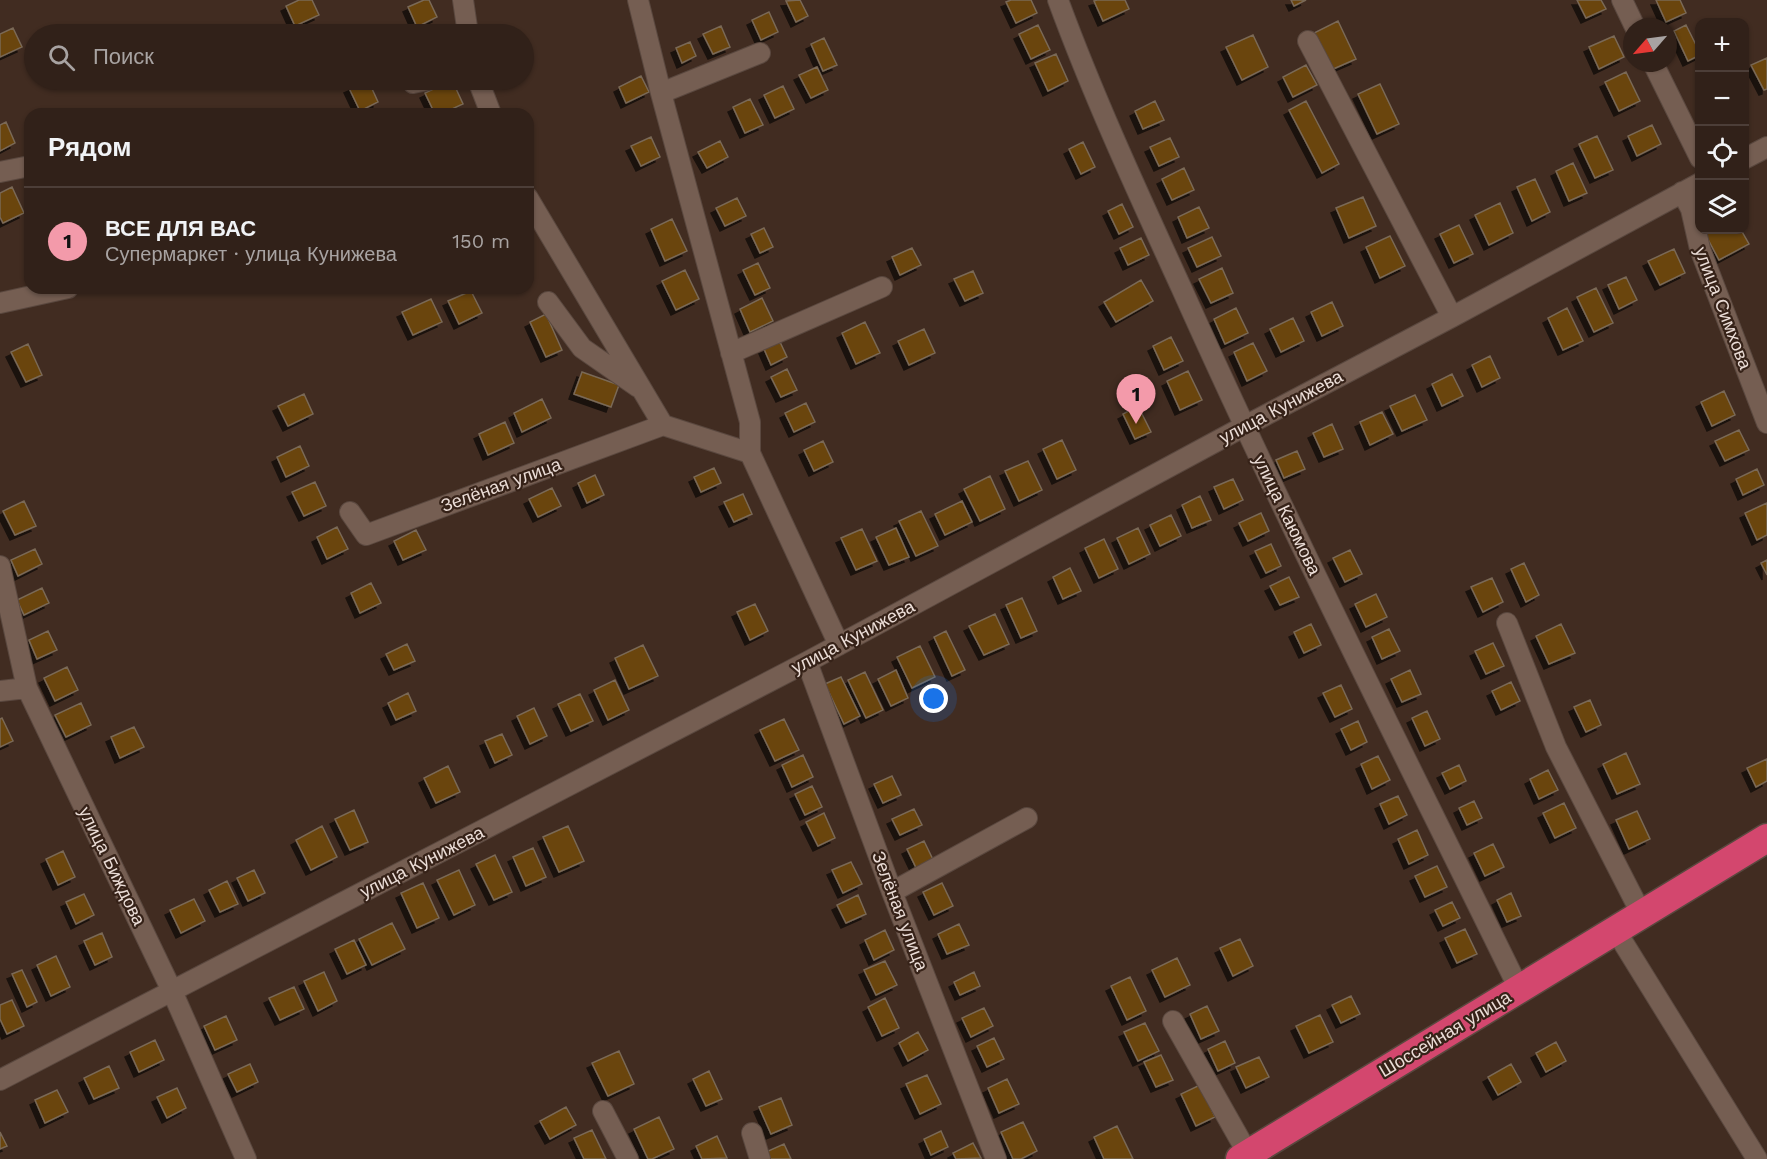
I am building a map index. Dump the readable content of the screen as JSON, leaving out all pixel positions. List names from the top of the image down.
{
  "streets": {
    "highway": ["Шоссейная улица"],
    "street": [
      "улица Симхова",
      "улица Кунижева",
      "Зелёная улица",
      "улица Каюмова",
      "улица Биждова"
    ]
  },
  "crossings": [
    ["улица Симхова", "улица Кунижева"],
    ["улица Кунижева", "Зелёная улица"],
    ["улица Кунижева", "улица Каюмова"],
    ["улица Кунижева", "улица Биждова"],
    ["улица Каюмова", "Шоссейная улица"]
  ],
  "north": "bottom left",
  "page": {
    "map_buttons": ["+", "−"],
    "search": "Поиск",
    "heading": "Рядом",
    "list": [
      {
        "mark": "1",
        "name": "ВСЕ ДЛЯ ВАС",
        "note": "Супермаркет · улица Кунижева",
        "value": "150 m"
      }
    ],
    "pins": "1"
  }
}
